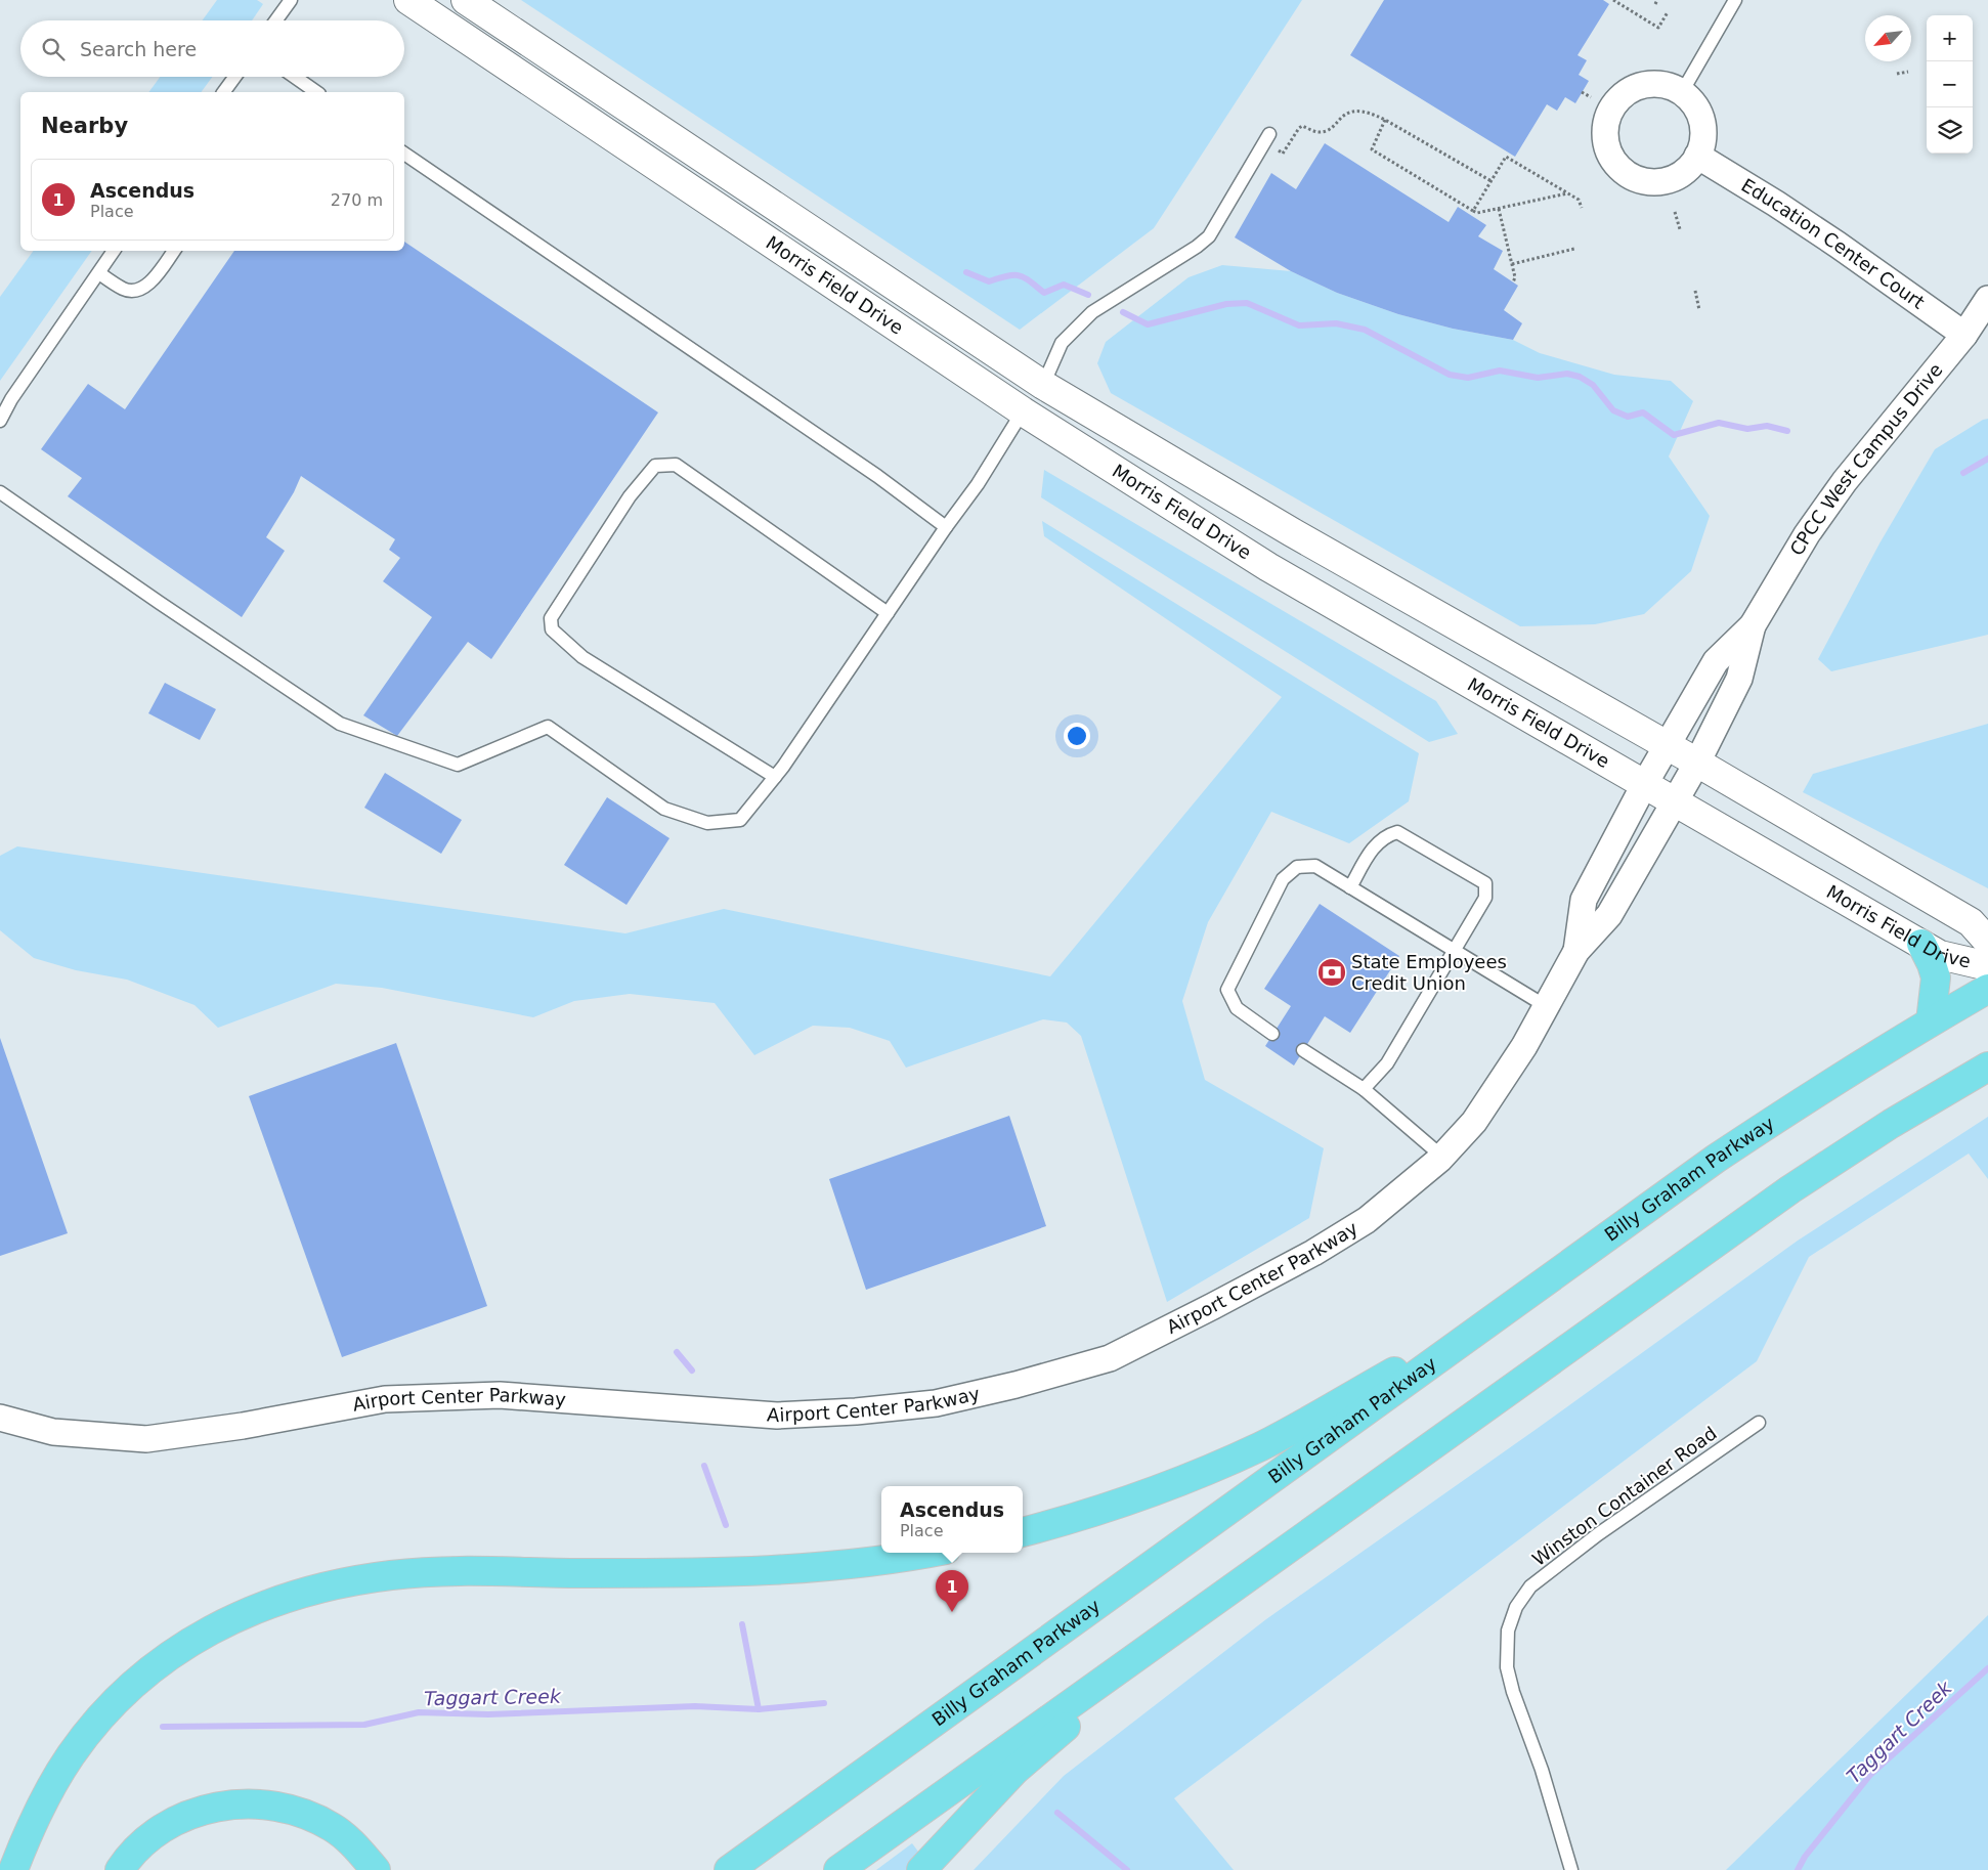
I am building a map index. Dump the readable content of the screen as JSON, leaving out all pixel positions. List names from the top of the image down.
{
  "streets": {
    "highway": ["Billy Graham Parkway"],
    "street": [
      "Education Center Court",
      "Morris Field Drive",
      "CPCC West Campus Drive",
      "Airport Center Parkway"
    ],
    "lane": ["Winston Container Road"]
  },
  "crossings": [
    ["Education Center Court", "CPCC West Campus Drive"],
    ["Morris Field Drive", "CPCC West Campus Drive"],
    ["Morris Field Drive", "Airport Center Parkway"],
    ["CPCC West Campus Drive", "Airport Center Parkway"]
  ],
  "water": ["Taggart Creek"],
  "places": {
    "bank": ["State Employees Credit Union"]
  },
  "north": "bottom left",
  "page": {
    "map_buttons": ["+", "−"],
    "search": "Search here",
    "heading": "Nearby",
    "list": [
      {
        "mark": "1",
        "name": "Ascendus",
        "note": "Place",
        "value": "270 m"
      }
    ],
    "popup": ["Ascendus", "Place"],
    "pins": "1"
  }
}
